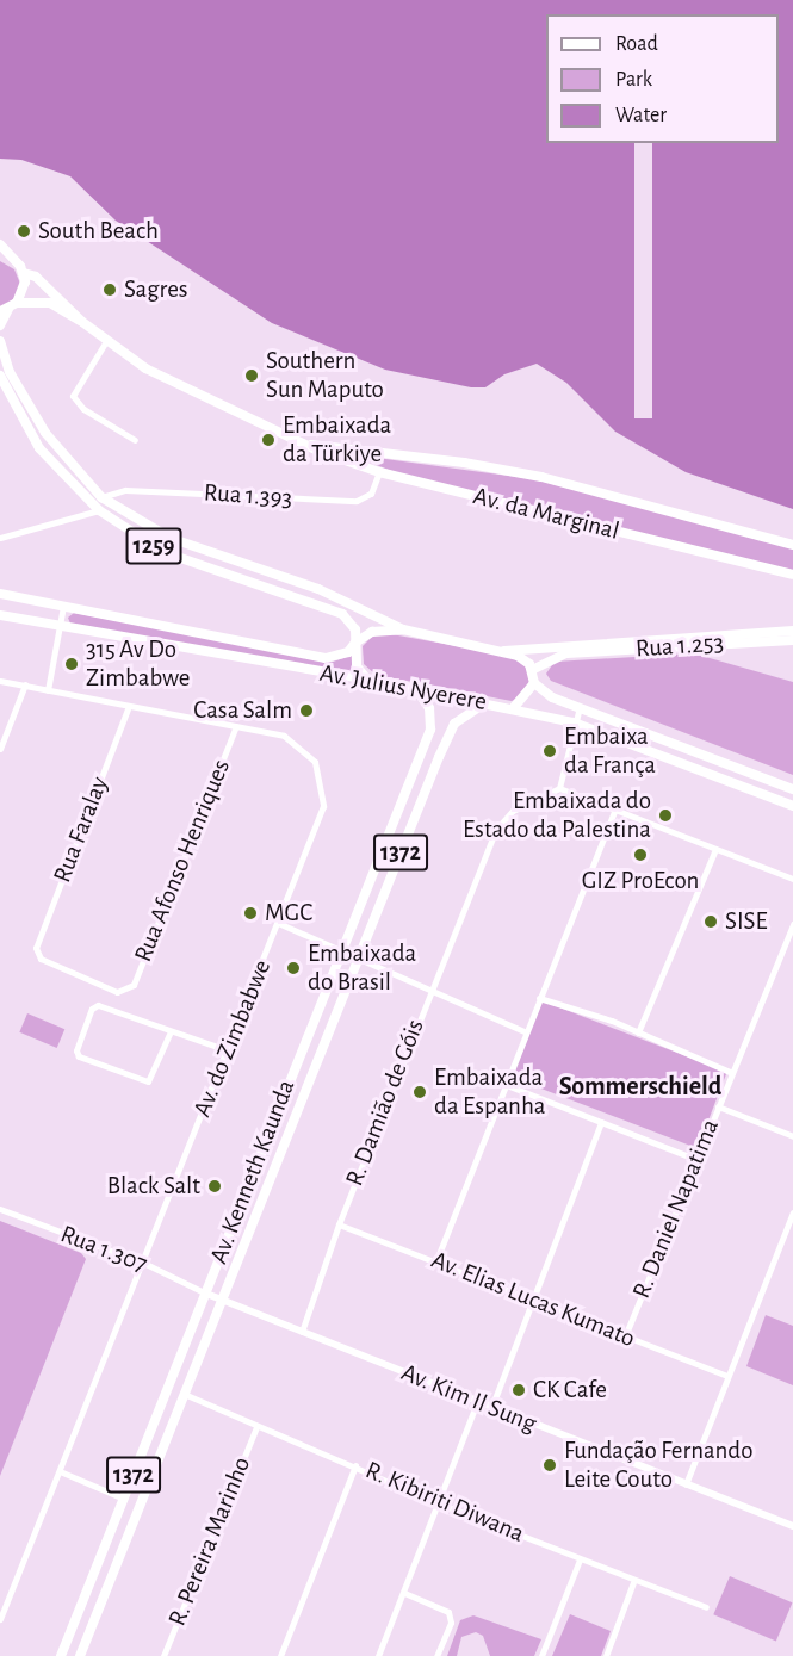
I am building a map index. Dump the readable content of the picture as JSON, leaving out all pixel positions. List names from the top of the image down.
{
  "streets": {
    "main road": [
      "Av. da Marginal",
      "1259",
      "Rua 1.253",
      "Av. Julius Nyerere",
      "1372",
      "Av. Kenneth Kaunda"
    ],
    "street": [
      "Rua 1.393",
      "Rua Faralay",
      "Rua Afonso Henriques",
      "Av. do Zimbabwe",
      "R. Damião de Góis",
      "R. Daniel Napatima",
      "Rua 1.307",
      "Av. Elias Lucas Kumato",
      "Av. Kim Il Sung",
      "R. Kibiriti Diwana",
      "R. Pereira Marinho"
    ]
  },
  "crossings": [
    ["Rua 1.393", "Av. da Marginal"],
    ["Av. Julius Nyerere", "1372"],
    ["Av. Julius Nyerere", "Av. Kenneth Kaunda"],
    ["Rua Faralay", "Rua Afonso Henriques"],
    ["Rua Faralay", "Av. do Zimbabwe"],
    ["1372", "Av. Kim Il Sung"],
    ["1372", "R. Kibiriti Diwana"],
    ["Rua Afonso Henriques", "Av. do Zimbabwe"],
    ["Av. do Zimbabwe", "Rua 1.307"],
    ["R. Damião de Góis", "Av. Elias Lucas Kumato"],
    ["R. Damião de Góis", "Av. Kim Il Sung"],
    ["Av. Kenneth Kaunda", "Rua 1.307"],
    ["Av. Kenneth Kaunda", "Av. Kim Il Sung"],
    ["R. Daniel Napatima", "Av. Elias Lucas Kumato"],
    ["Rua 1.307", "Av. Kim Il Sung"],
    ["R. Kibiriti Diwana", "R. Pereira Marinho"]
  ],
  "districts": ["Sommerschield"],
  "places": [
    "South Beach",
    "Sagres",
    "Southern Sun Maputo",
    "Embaixada da Türkiye",
    "315 Av Do Zimbabwe",
    "Casa Salm",
    "Embaixa da França",
    "Embaixada do Estado da Palestina",
    "GIZ ProEcon",
    "MGC",
    "SISE",
    "Embaixada do Brasil",
    "Embaixada da Espanha",
    "Black Salt",
    "CK Cafe",
    "Fundação Fernando Leite Couto"
  ],
  "legend": ["Road", "Park", "Water"]
}
